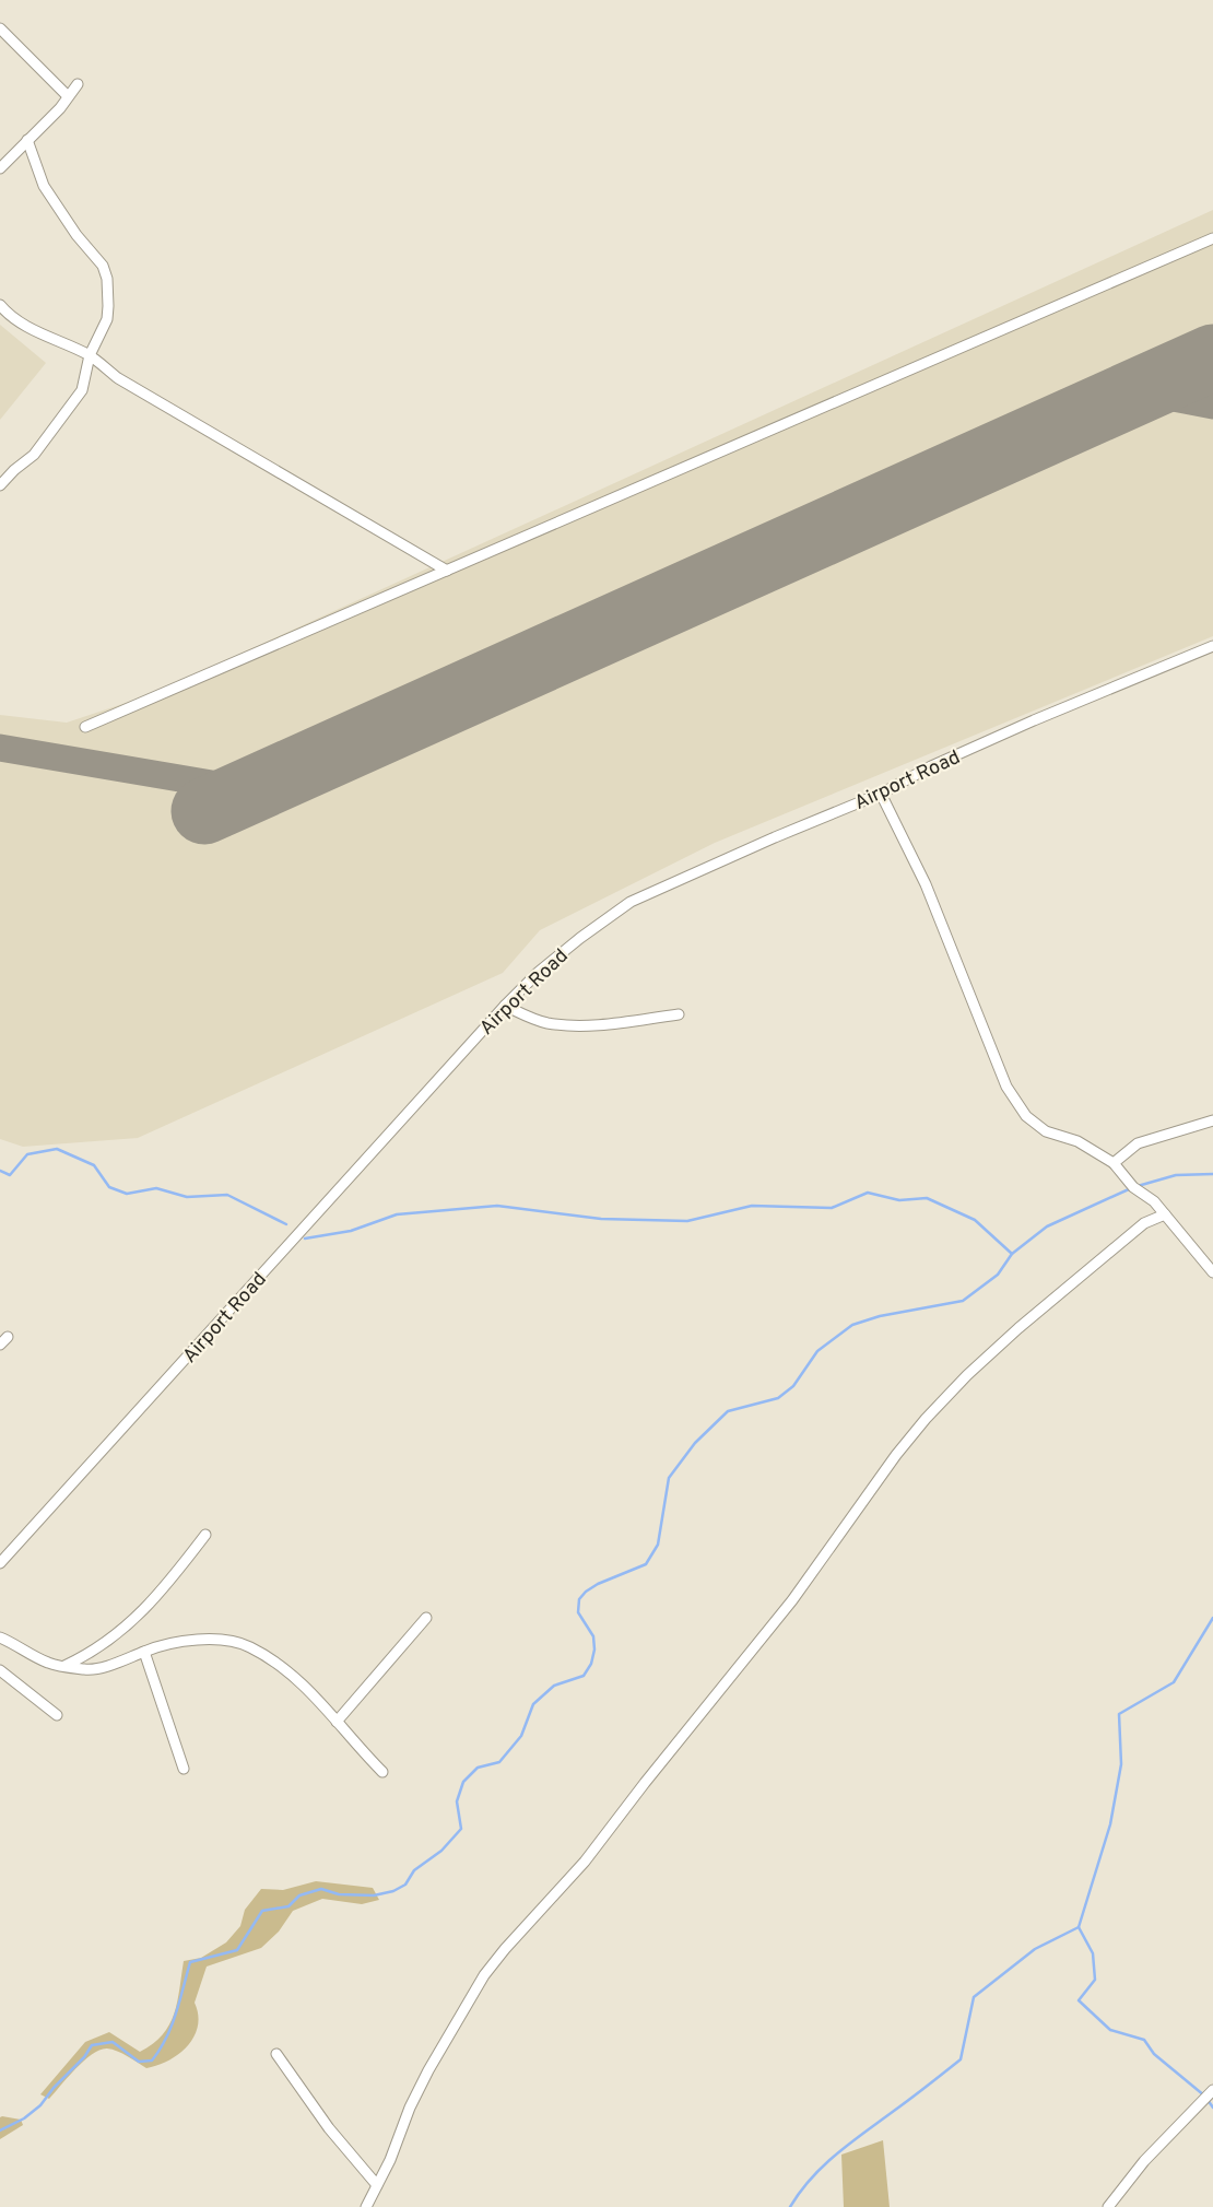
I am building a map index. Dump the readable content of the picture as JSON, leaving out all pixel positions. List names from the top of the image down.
{
  "streets": {
    "street": ["Airport Road"]
  }
}
